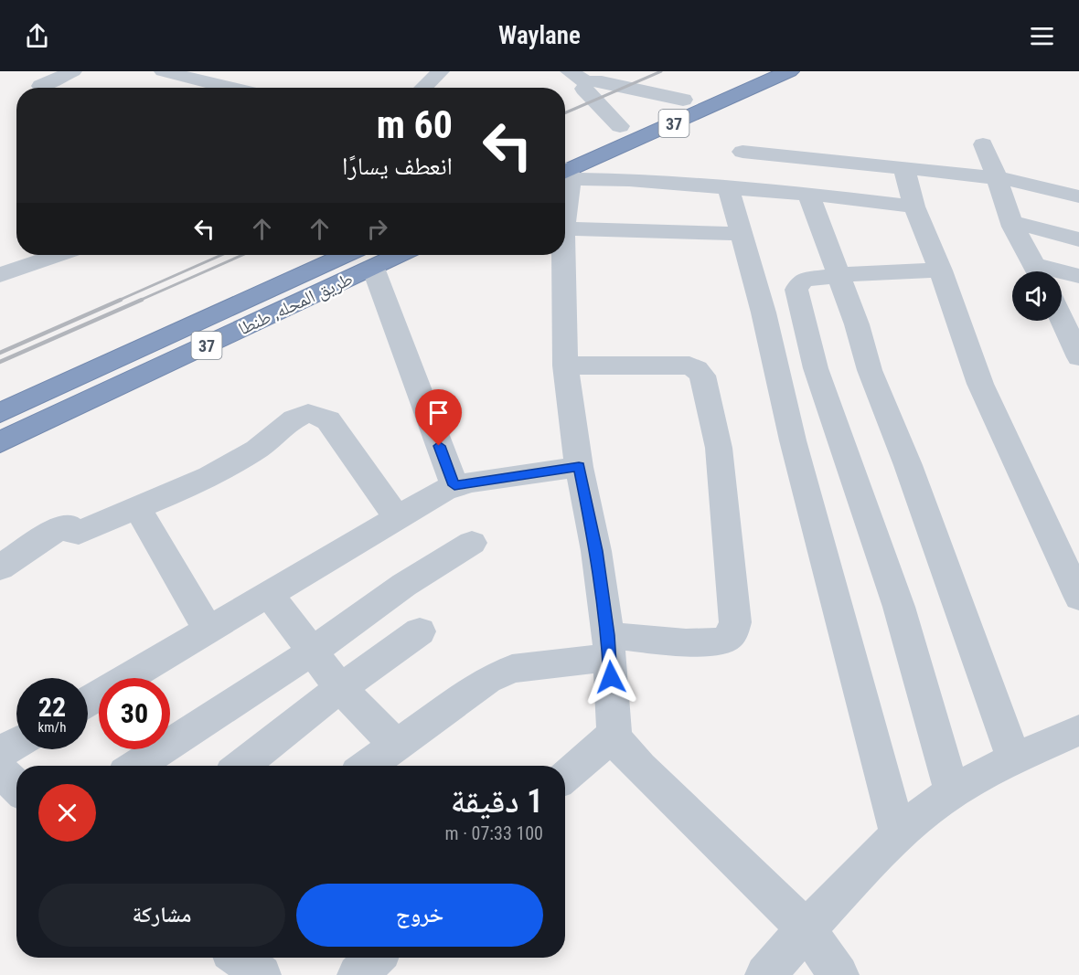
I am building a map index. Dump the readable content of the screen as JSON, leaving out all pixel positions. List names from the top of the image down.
{
  "streets": {
    "highway": ["37", "طريق المحله, طنطا"]
  },
  "page": {
    "header": "Waylane",
    "turn": ["60 m", "انعطف يسارًا"],
    "speed": "22 km/h",
    "limit": "30",
    "heading": ["1 دقيقة", "100 m · 07:33"],
    "buttons": ["خروج", "مشاركة"]
  }
}
